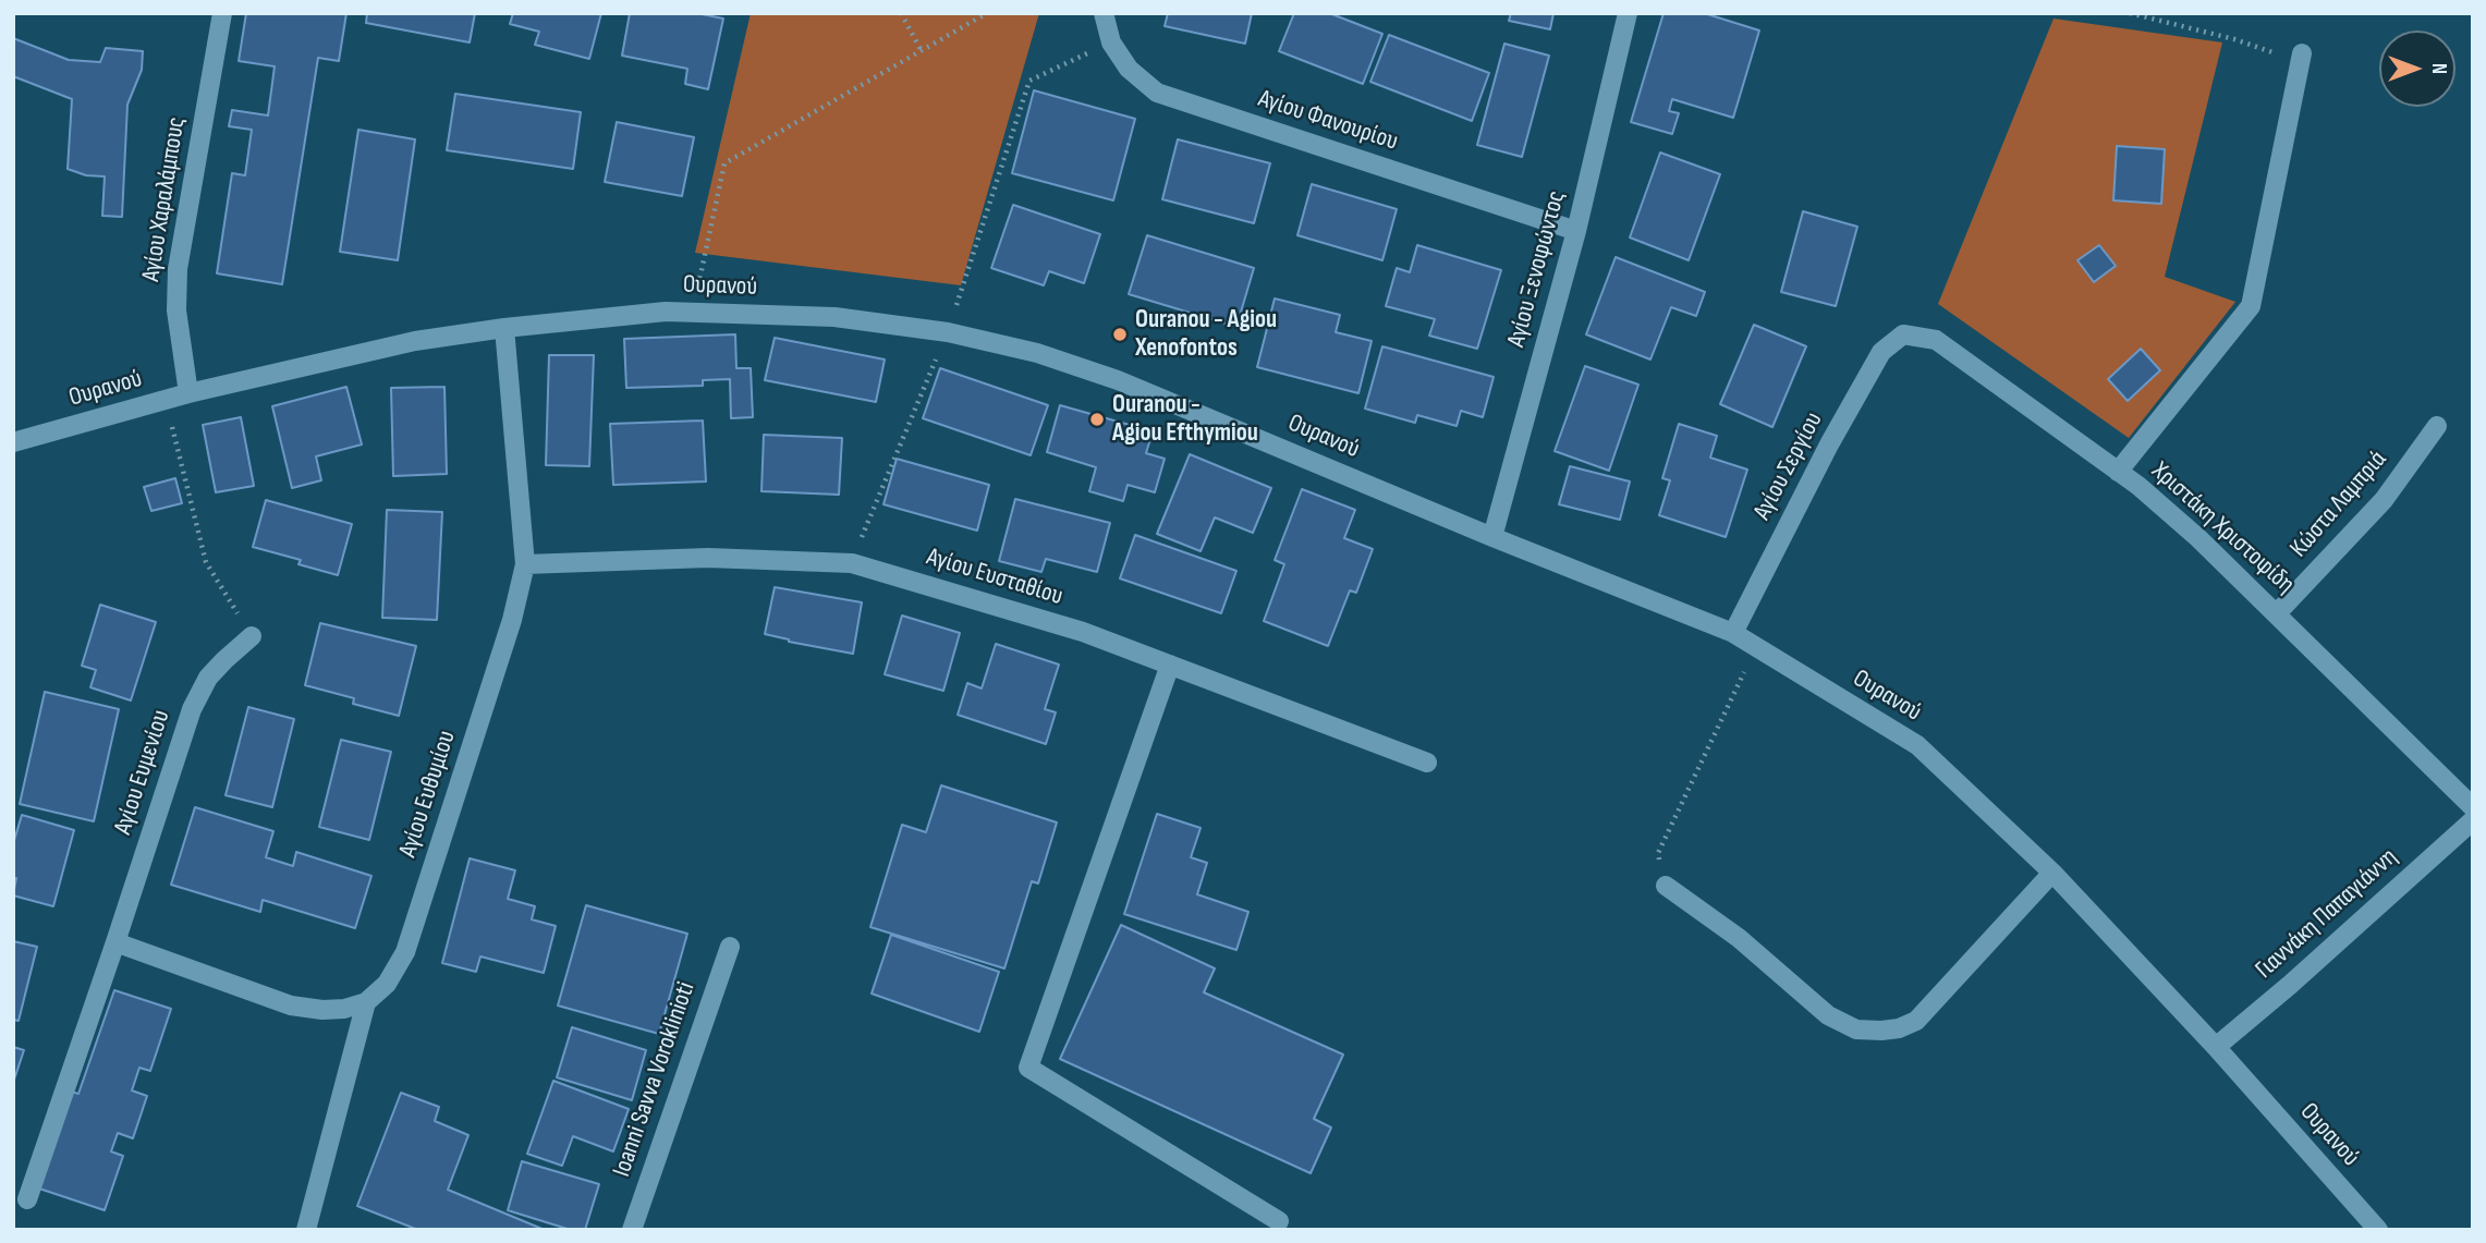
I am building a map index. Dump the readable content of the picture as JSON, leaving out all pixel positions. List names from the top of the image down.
{
  "streets": {
    "street": [
      "Αγίου Φανουρίου",
      "Αγίου Χαραλάμπους",
      "Αγίου Ξενοφώντος",
      "Ουρανού",
      "Αγίου Σεργίου",
      "Κώστα Λαμπριά",
      "Χριστάκη Χριστοφίδη",
      "Αγίου Ευσταθίου",
      "Αγίου Ευμενίου",
      "Αγίου Ευθυμίου",
      "Γιαννάκη Παπαγιάννη",
      "Ioanni Savva Voroklinioti"
    ]
  },
  "crossings": [
    ["Αγίου Φανουρίου", "Αγίου Ξενοφώντος"],
    ["Αγίου Χαραλάμπους", "Ουρανού"],
    ["Αγίου Ξενοφώντος", "Ουρανού"],
    ["Ουρανού", "Αγίου Σεργίου"],
    ["Ουρανού", "Αγίου Ευθυμίου"],
    ["Ουρανού", "Γιαννάκη Παπαγιάννη"],
    ["Αγίου Σεργίου", "Χριστάκη Χριστοφίδη"],
    ["Κώστα Λαμπριά", "Χριστάκη Χριστοφίδη"],
    ["Αγίου Ευσταθίου", "Αγίου Ευθυμίου"]
  ],
  "places": ["Ouranou - Agiou Xenofontos", "Ouranou - Agiou Efthymiou"],
  "north": "right"
}
